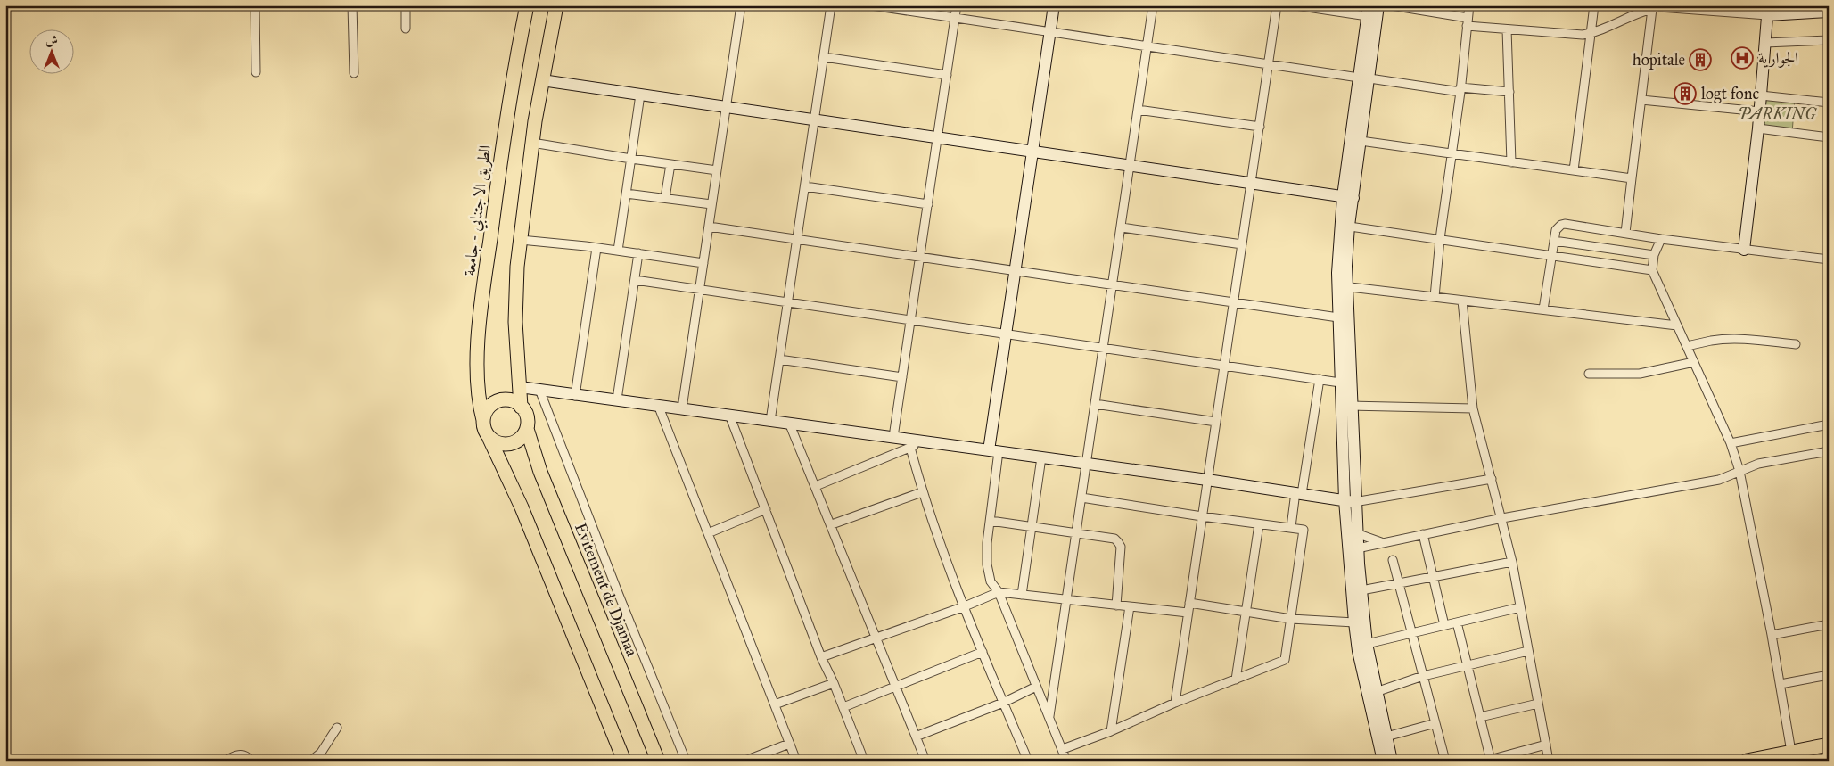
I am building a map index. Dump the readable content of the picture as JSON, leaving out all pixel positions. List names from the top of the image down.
{
  "streets": {
    "main road": ["الطريق الاجتنابي - جامعة", "Evitement de Djamaa"]
  },
  "crossings": [
    ["الطريق الاجتنابي - جامعة", "Evitement de Djamaa"]
  ],
  "parks": ["PARKING"],
  "places": {
    "hospital": ["الجوارية"],
    "building": ["hopitale", "logt fonc"]
  },
  "north": "top"
}
